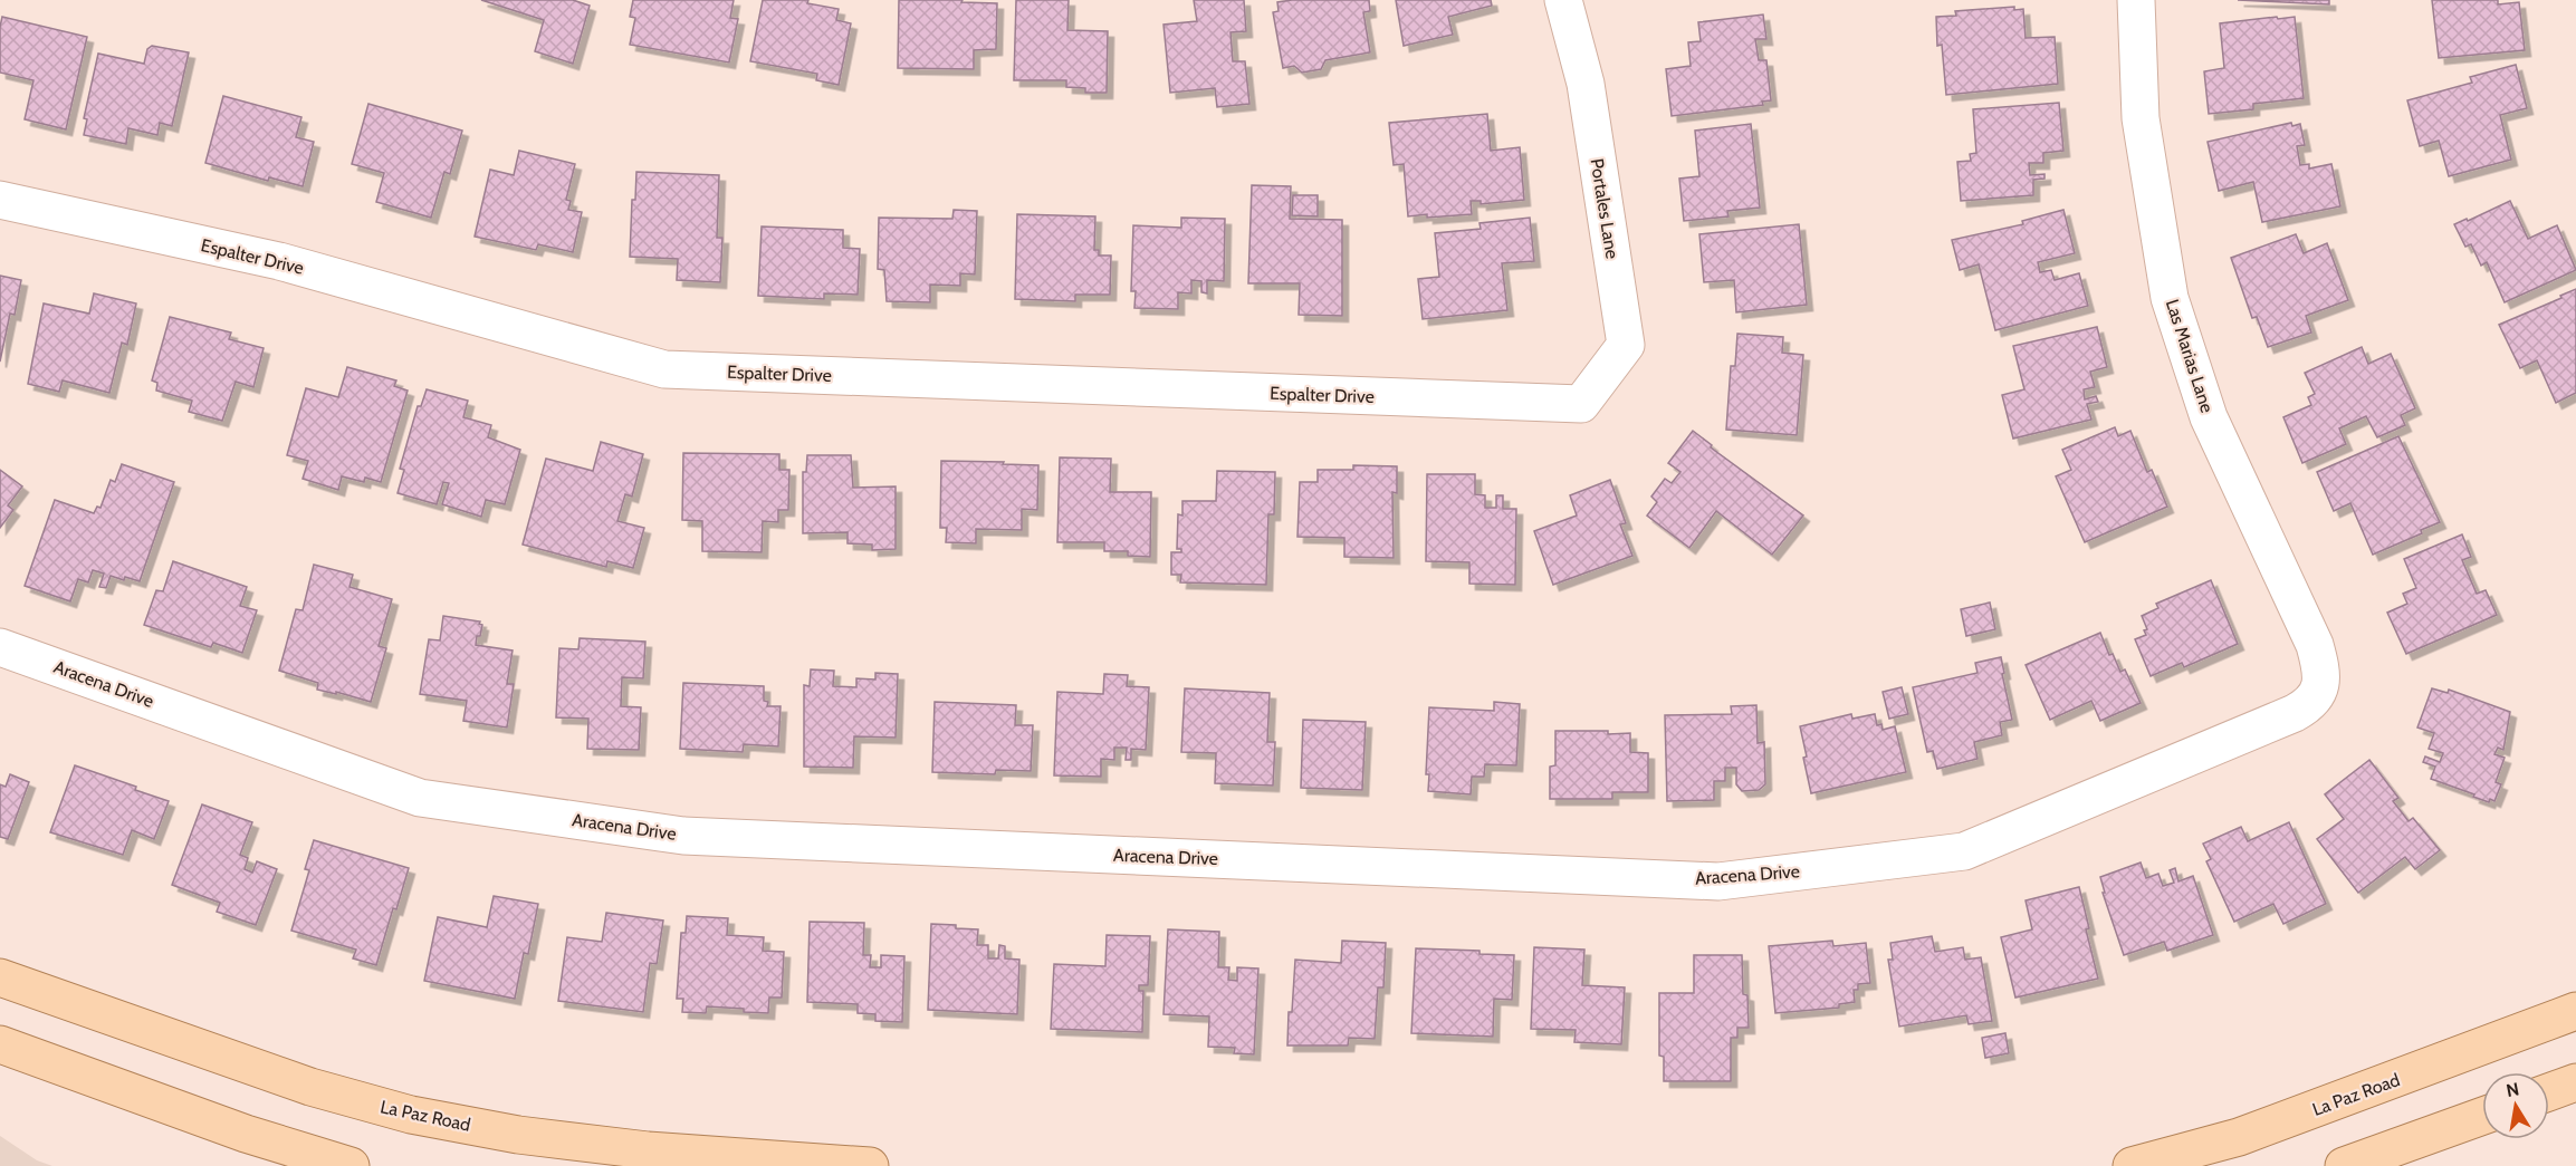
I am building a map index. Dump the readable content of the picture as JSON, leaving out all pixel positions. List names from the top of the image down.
{
  "streets": {
    "main road": ["La Paz Road"],
    "street": [
      "Portales Lane",
      "Espalter Drive",
      "Las Marias Lane",
      "Aracena Drive"
    ]
  },
  "crossings": [
    ["Portales Lane", "Espalter Drive"],
    ["Las Marias Lane", "Aracena Drive"]
  ],
  "north": "top"
}
